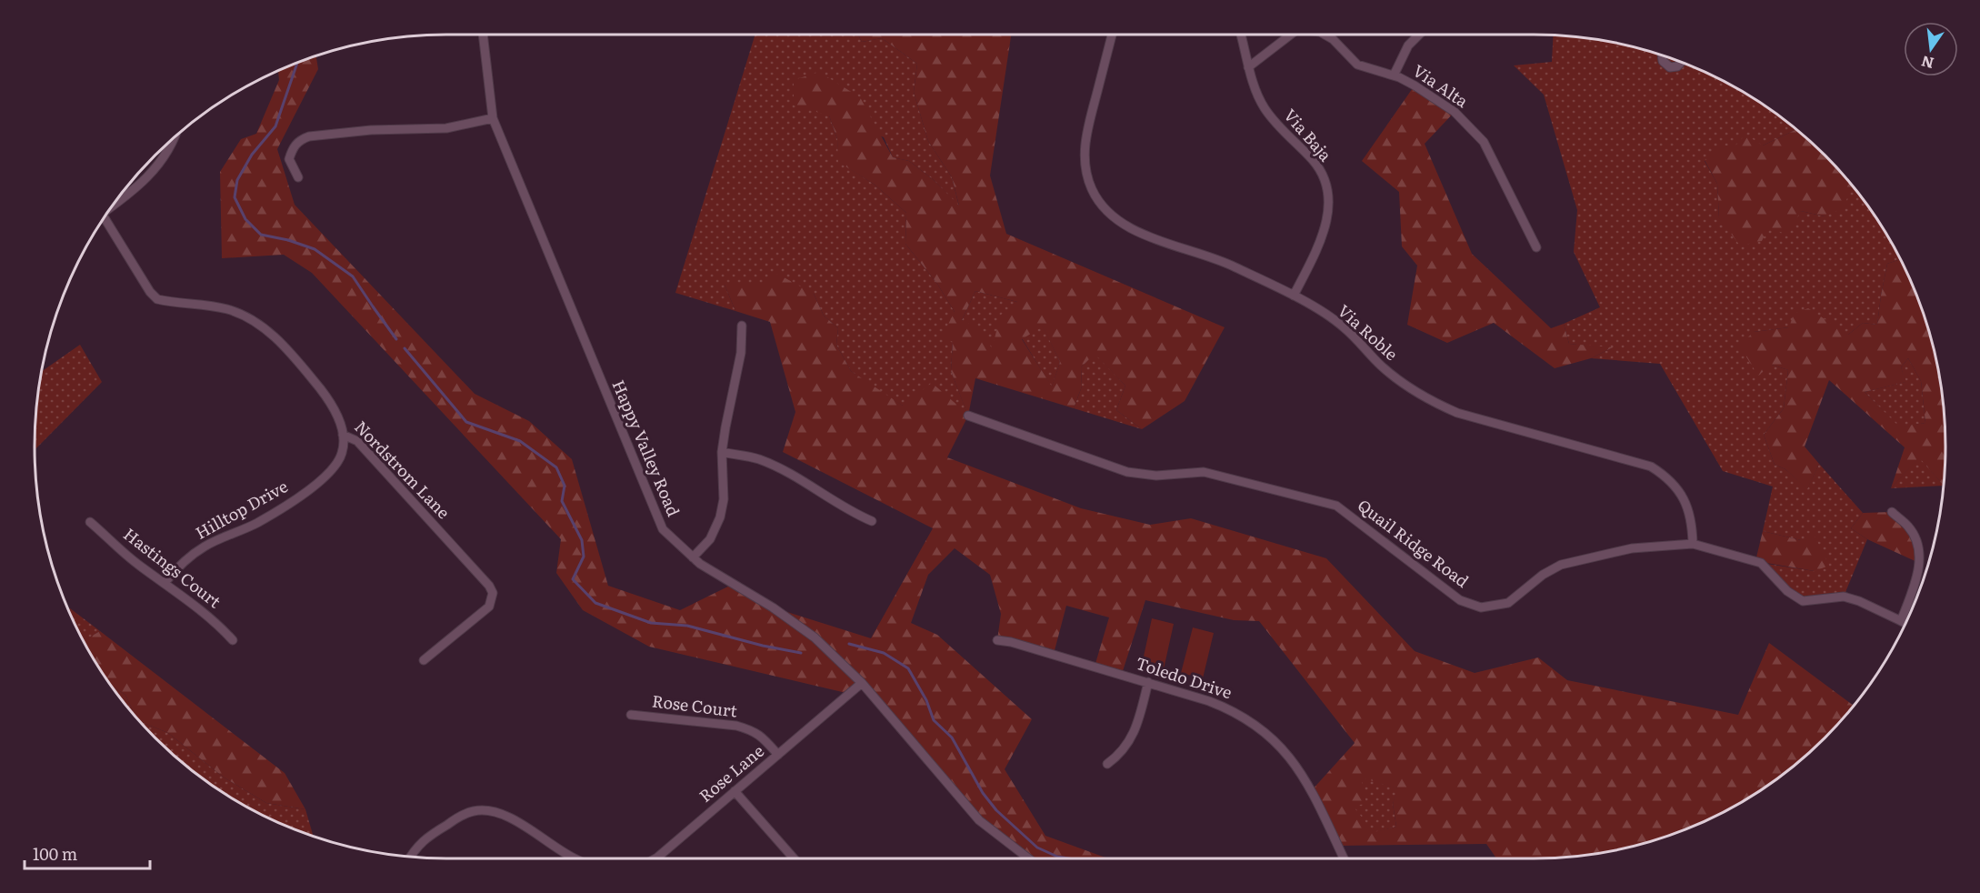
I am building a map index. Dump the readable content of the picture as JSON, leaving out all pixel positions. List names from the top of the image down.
{
  "streets": {
    "street": [
      "Via Alta",
      "Via Baja",
      "Via Roble",
      "Happy Valley Road",
      "Nordstrom Lane",
      "Hilltop Drive",
      "Quail Ridge Road",
      "Hastings Court",
      "Toledo Drive",
      "Rose Court",
      "Rose Lane"
    ]
  },
  "crossings": [
    ["Via Alta", "Via Baja"],
    ["Via Baja", "Via Roble"],
    ["Via Roble", "Quail Ridge Road"],
    ["Happy Valley Road", "Rose Lane"],
    ["Nordstrom Lane", "Hilltop Drive"],
    ["Hilltop Drive", "Hastings Court"],
    ["Rose Court", "Rose Lane"]
  ],
  "scale_bar": "100 m",
  "north": "bottom"
}
